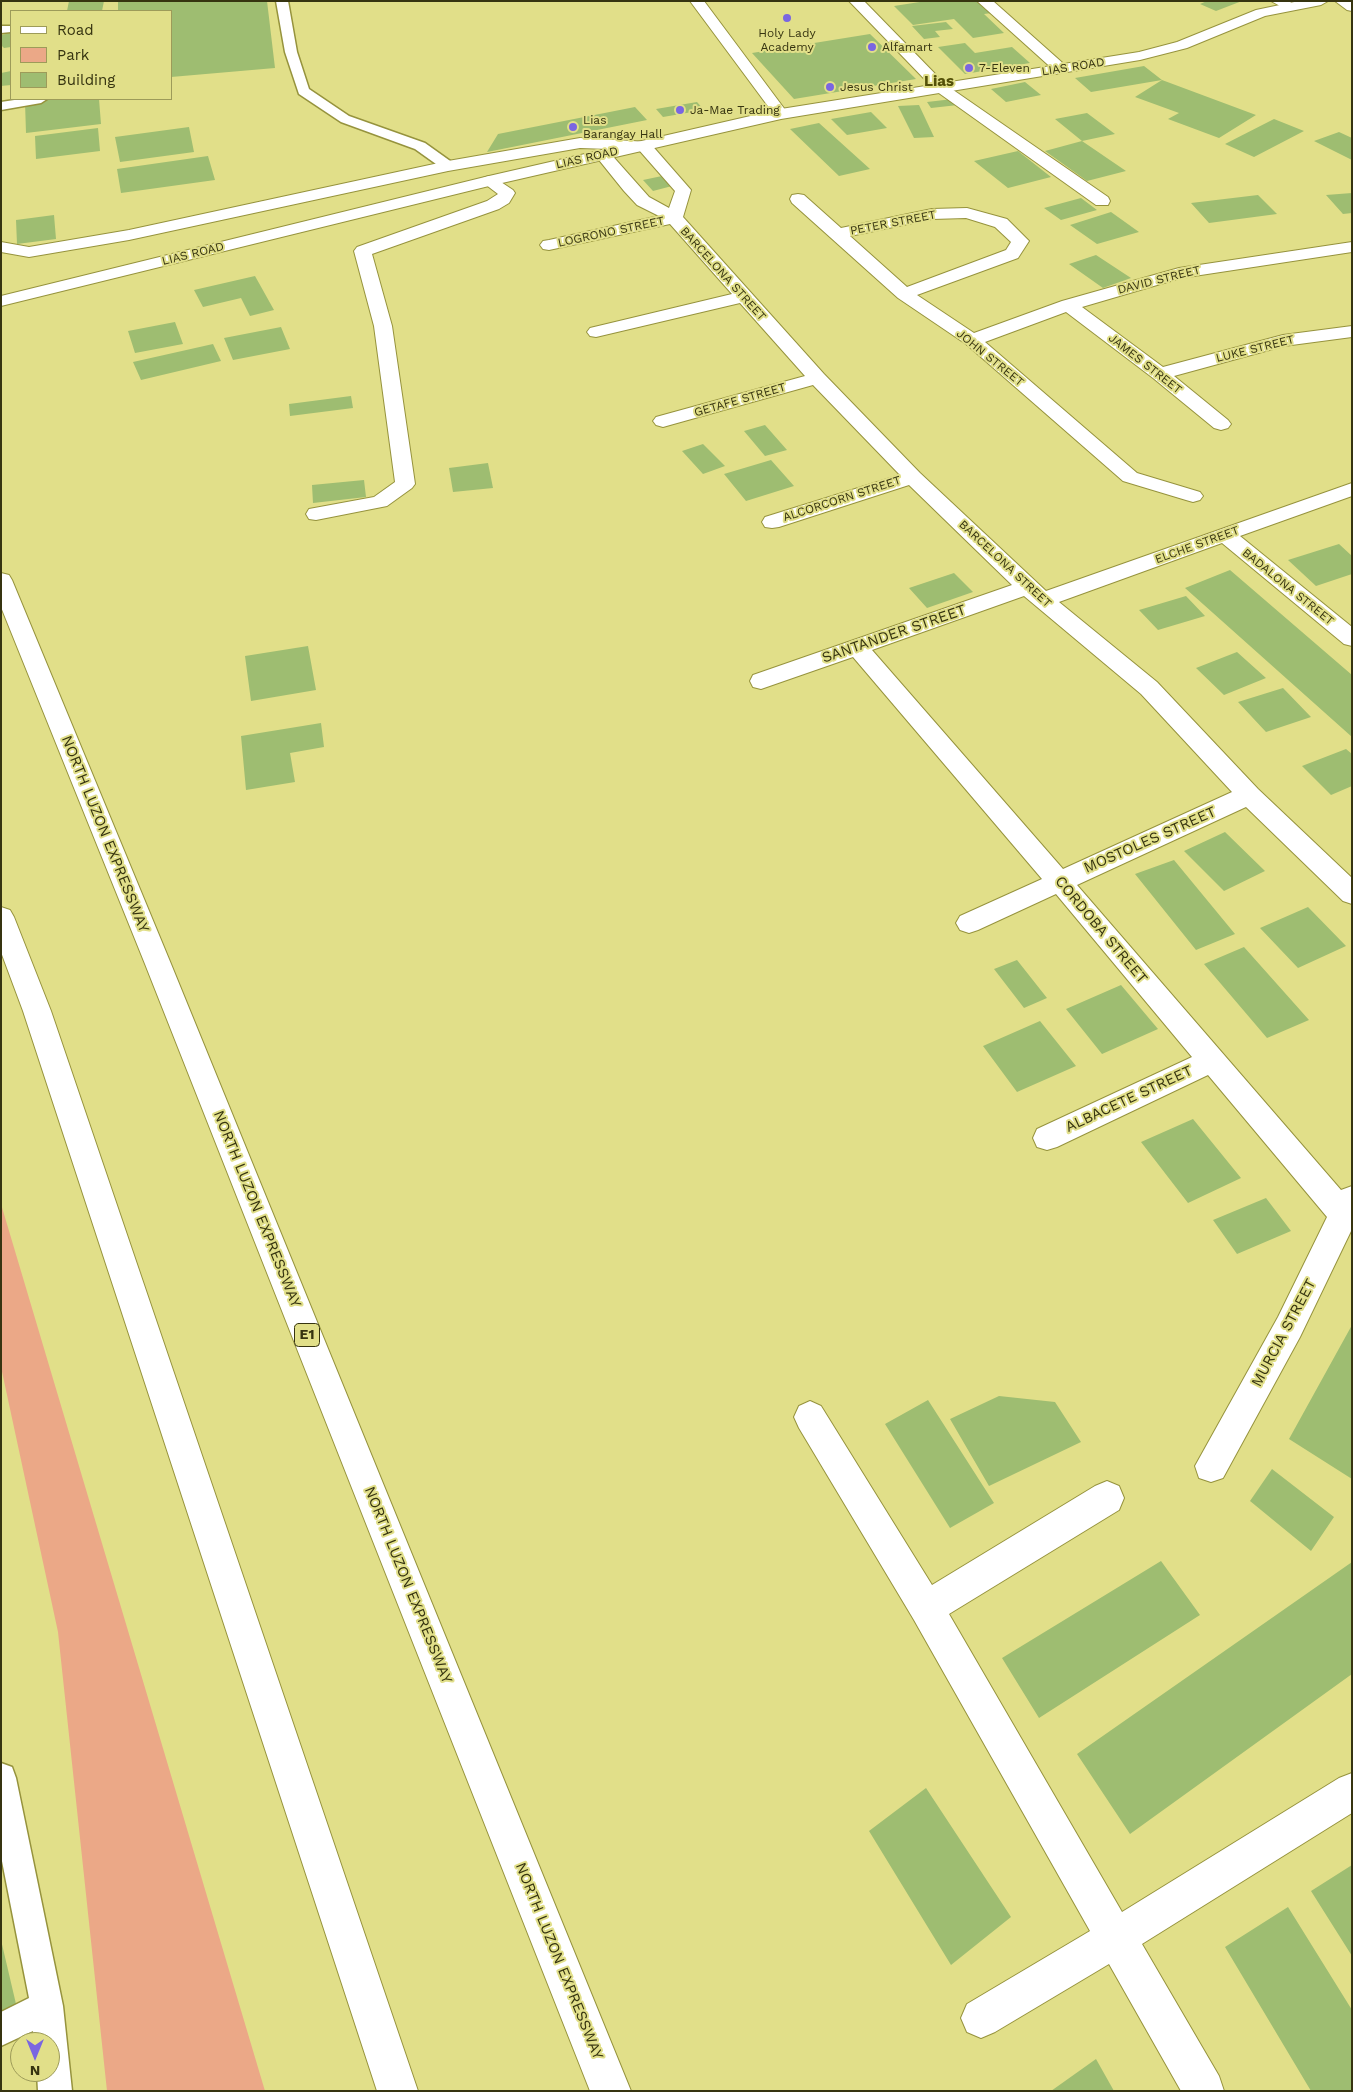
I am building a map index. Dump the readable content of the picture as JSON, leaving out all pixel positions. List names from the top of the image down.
{
  "streets": {
    "main road": [
      "LIAS ROAD",
      "PETER STREET",
      "LOGRONO STREET",
      "BARCELONA STREET",
      "DAVID STREET",
      "LUKE STREET",
      "JOHN STREET",
      "JAMES STREET",
      "GETAFE STREET",
      "ALCORCORN STREET",
      "ELCHE STREET",
      "BADALONA STREET",
      "SANTANDER STREET",
      "NORTH LUZON EXPRESSWAY",
      "MOSTOLES STREET",
      "CORDOBA STREET",
      "ALBACETE STREET",
      "MURCIA STREET",
      "E1"
    ]
  },
  "crossings": [
    ["LIAS ROAD", "BARCELONA STREET"],
    ["PETER STREET", "JOHN STREET"],
    ["LOGRONO STREET", "BARCELONA STREET"],
    ["BARCELONA STREET", "GETAFE STREET"],
    ["BARCELONA STREET", "ALCORCORN STREET"],
    ["BARCELONA STREET", "ELCHE STREET"],
    ["BARCELONA STREET", "SANTANDER STREET"],
    ["BARCELONA STREET", "MOSTOLES STREET"],
    ["DAVID STREET", "JOHN STREET"],
    ["DAVID STREET", "JAMES STREET"],
    ["LUKE STREET", "JAMES STREET"],
    ["ELCHE STREET", "BADALONA STREET"],
    ["ELCHE STREET", "SANTANDER STREET"],
    ["SANTANDER STREET", "CORDOBA STREET"],
    ["MOSTOLES STREET", "CORDOBA STREET"],
    ["CORDOBA STREET", "ALBACETE STREET"],
    ["CORDOBA STREET", "MURCIA STREET"]
  ],
  "districts": ["Lias"],
  "places": [
    "Holy Lady Academy",
    "Alfamart",
    "7-Eleven",
    "Jesus Christ",
    "Ja-Mae Trading",
    "Lias Barangay Hall"
  ],
  "legend": ["Road", "Park", "Building"],
  "north": "bottom"
}
